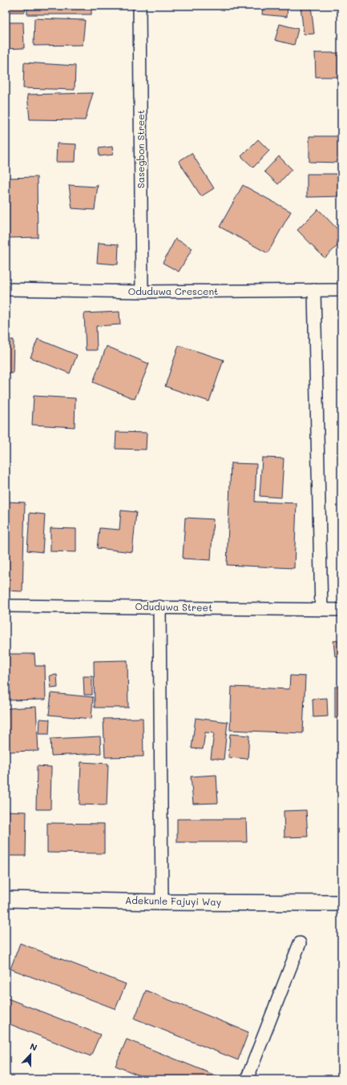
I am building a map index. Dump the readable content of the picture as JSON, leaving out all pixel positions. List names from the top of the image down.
{
  "streets": {
    "street": [
      "Sasegbon Street",
      "Oduduwa Crescent",
      "Oduduwa Street",
      "Adekunle Fajuyi Way"
    ]
  },
  "crossings": [
    ["Sasegbon Street", "Oduduwa Crescent"]
  ],
  "north": "top"
}
